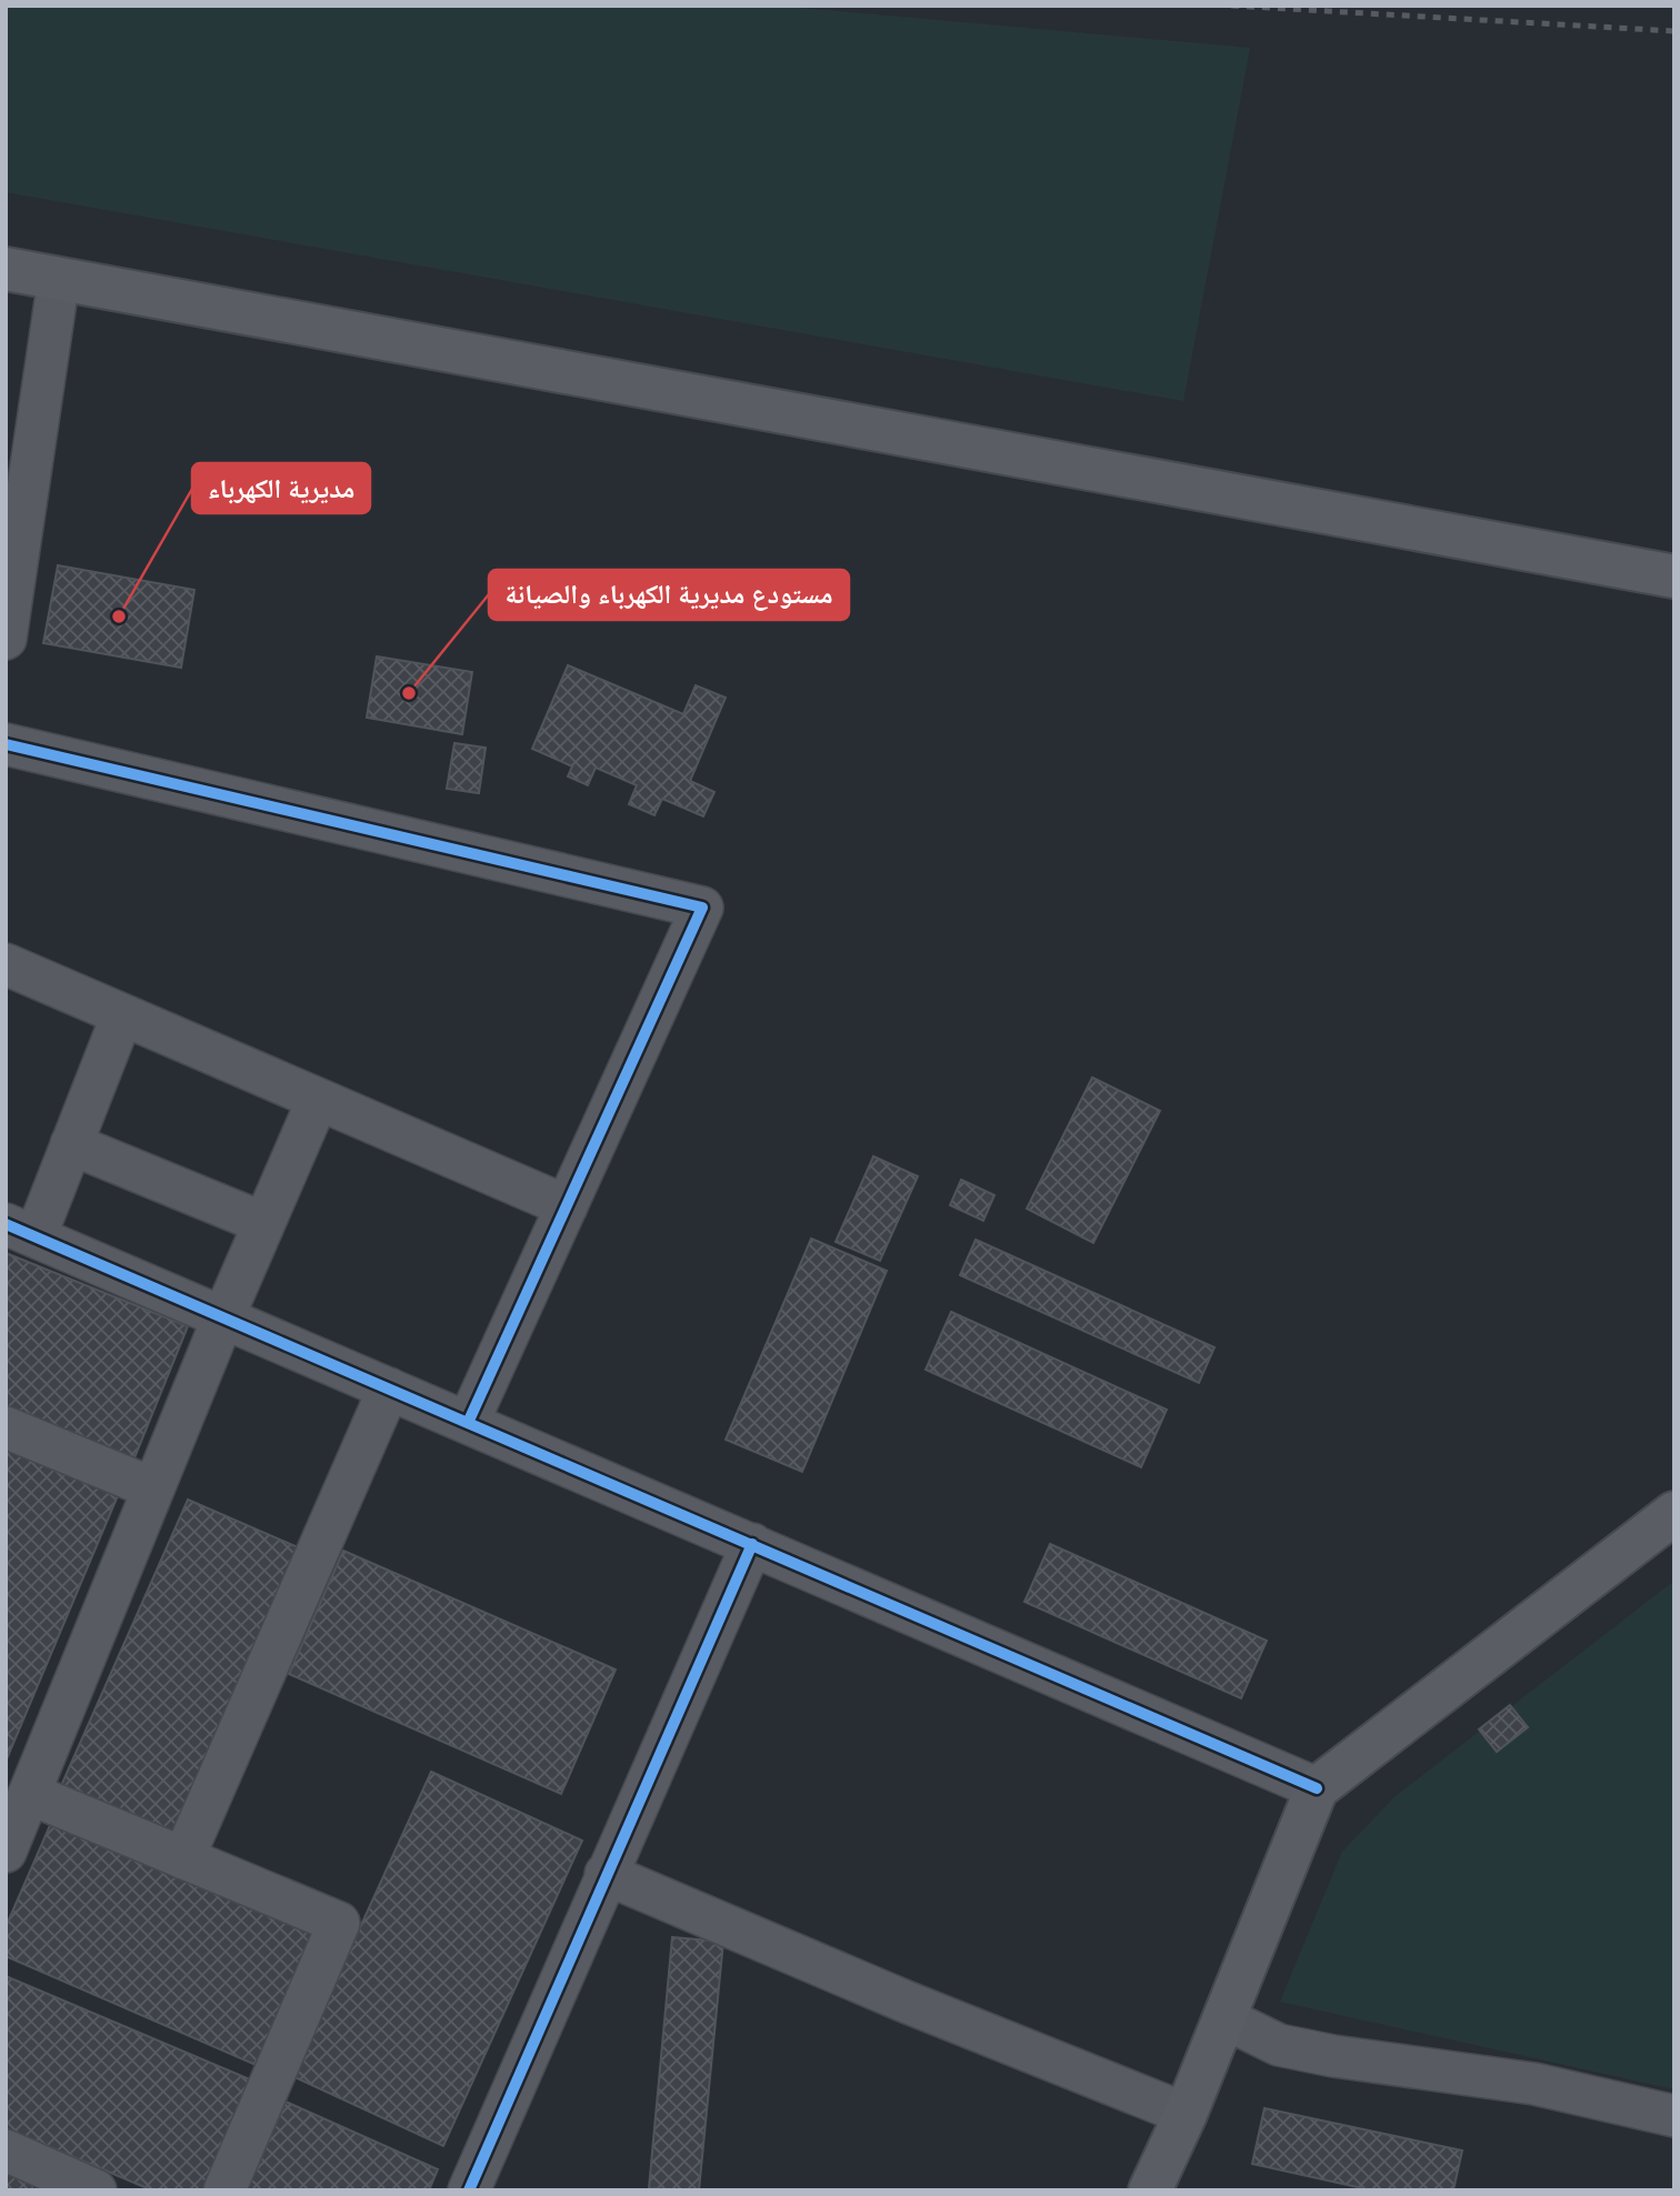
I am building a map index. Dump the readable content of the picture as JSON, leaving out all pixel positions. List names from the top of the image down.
{
  "places": ["مديرية الكهرباء", "مستودع مديرية الكهرباء والصيانة"]
}
